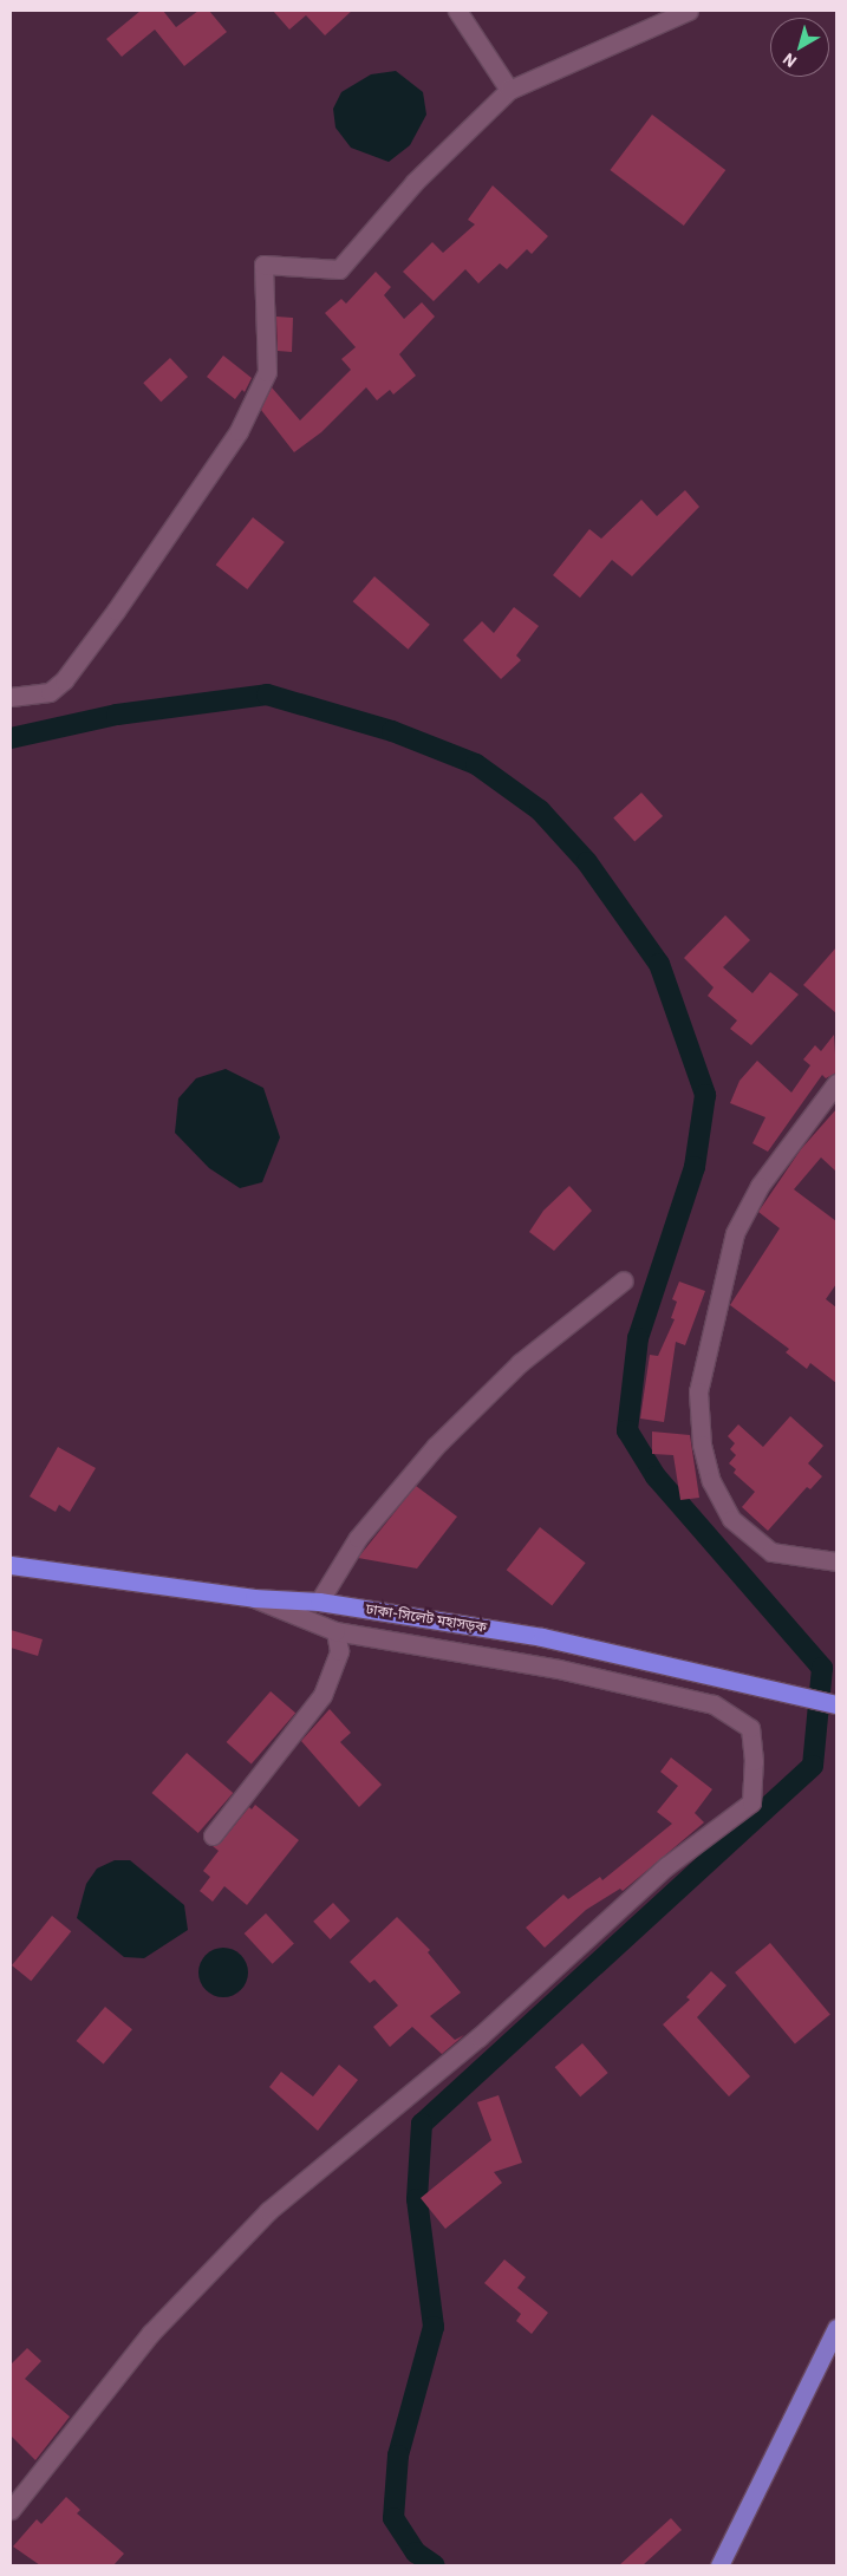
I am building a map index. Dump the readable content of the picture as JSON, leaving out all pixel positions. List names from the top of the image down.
{
  "streets": {
    "highway": ["ঢাকা-সিলেট মহাসড়ক"]
  },
  "north": "bottom left"
}
